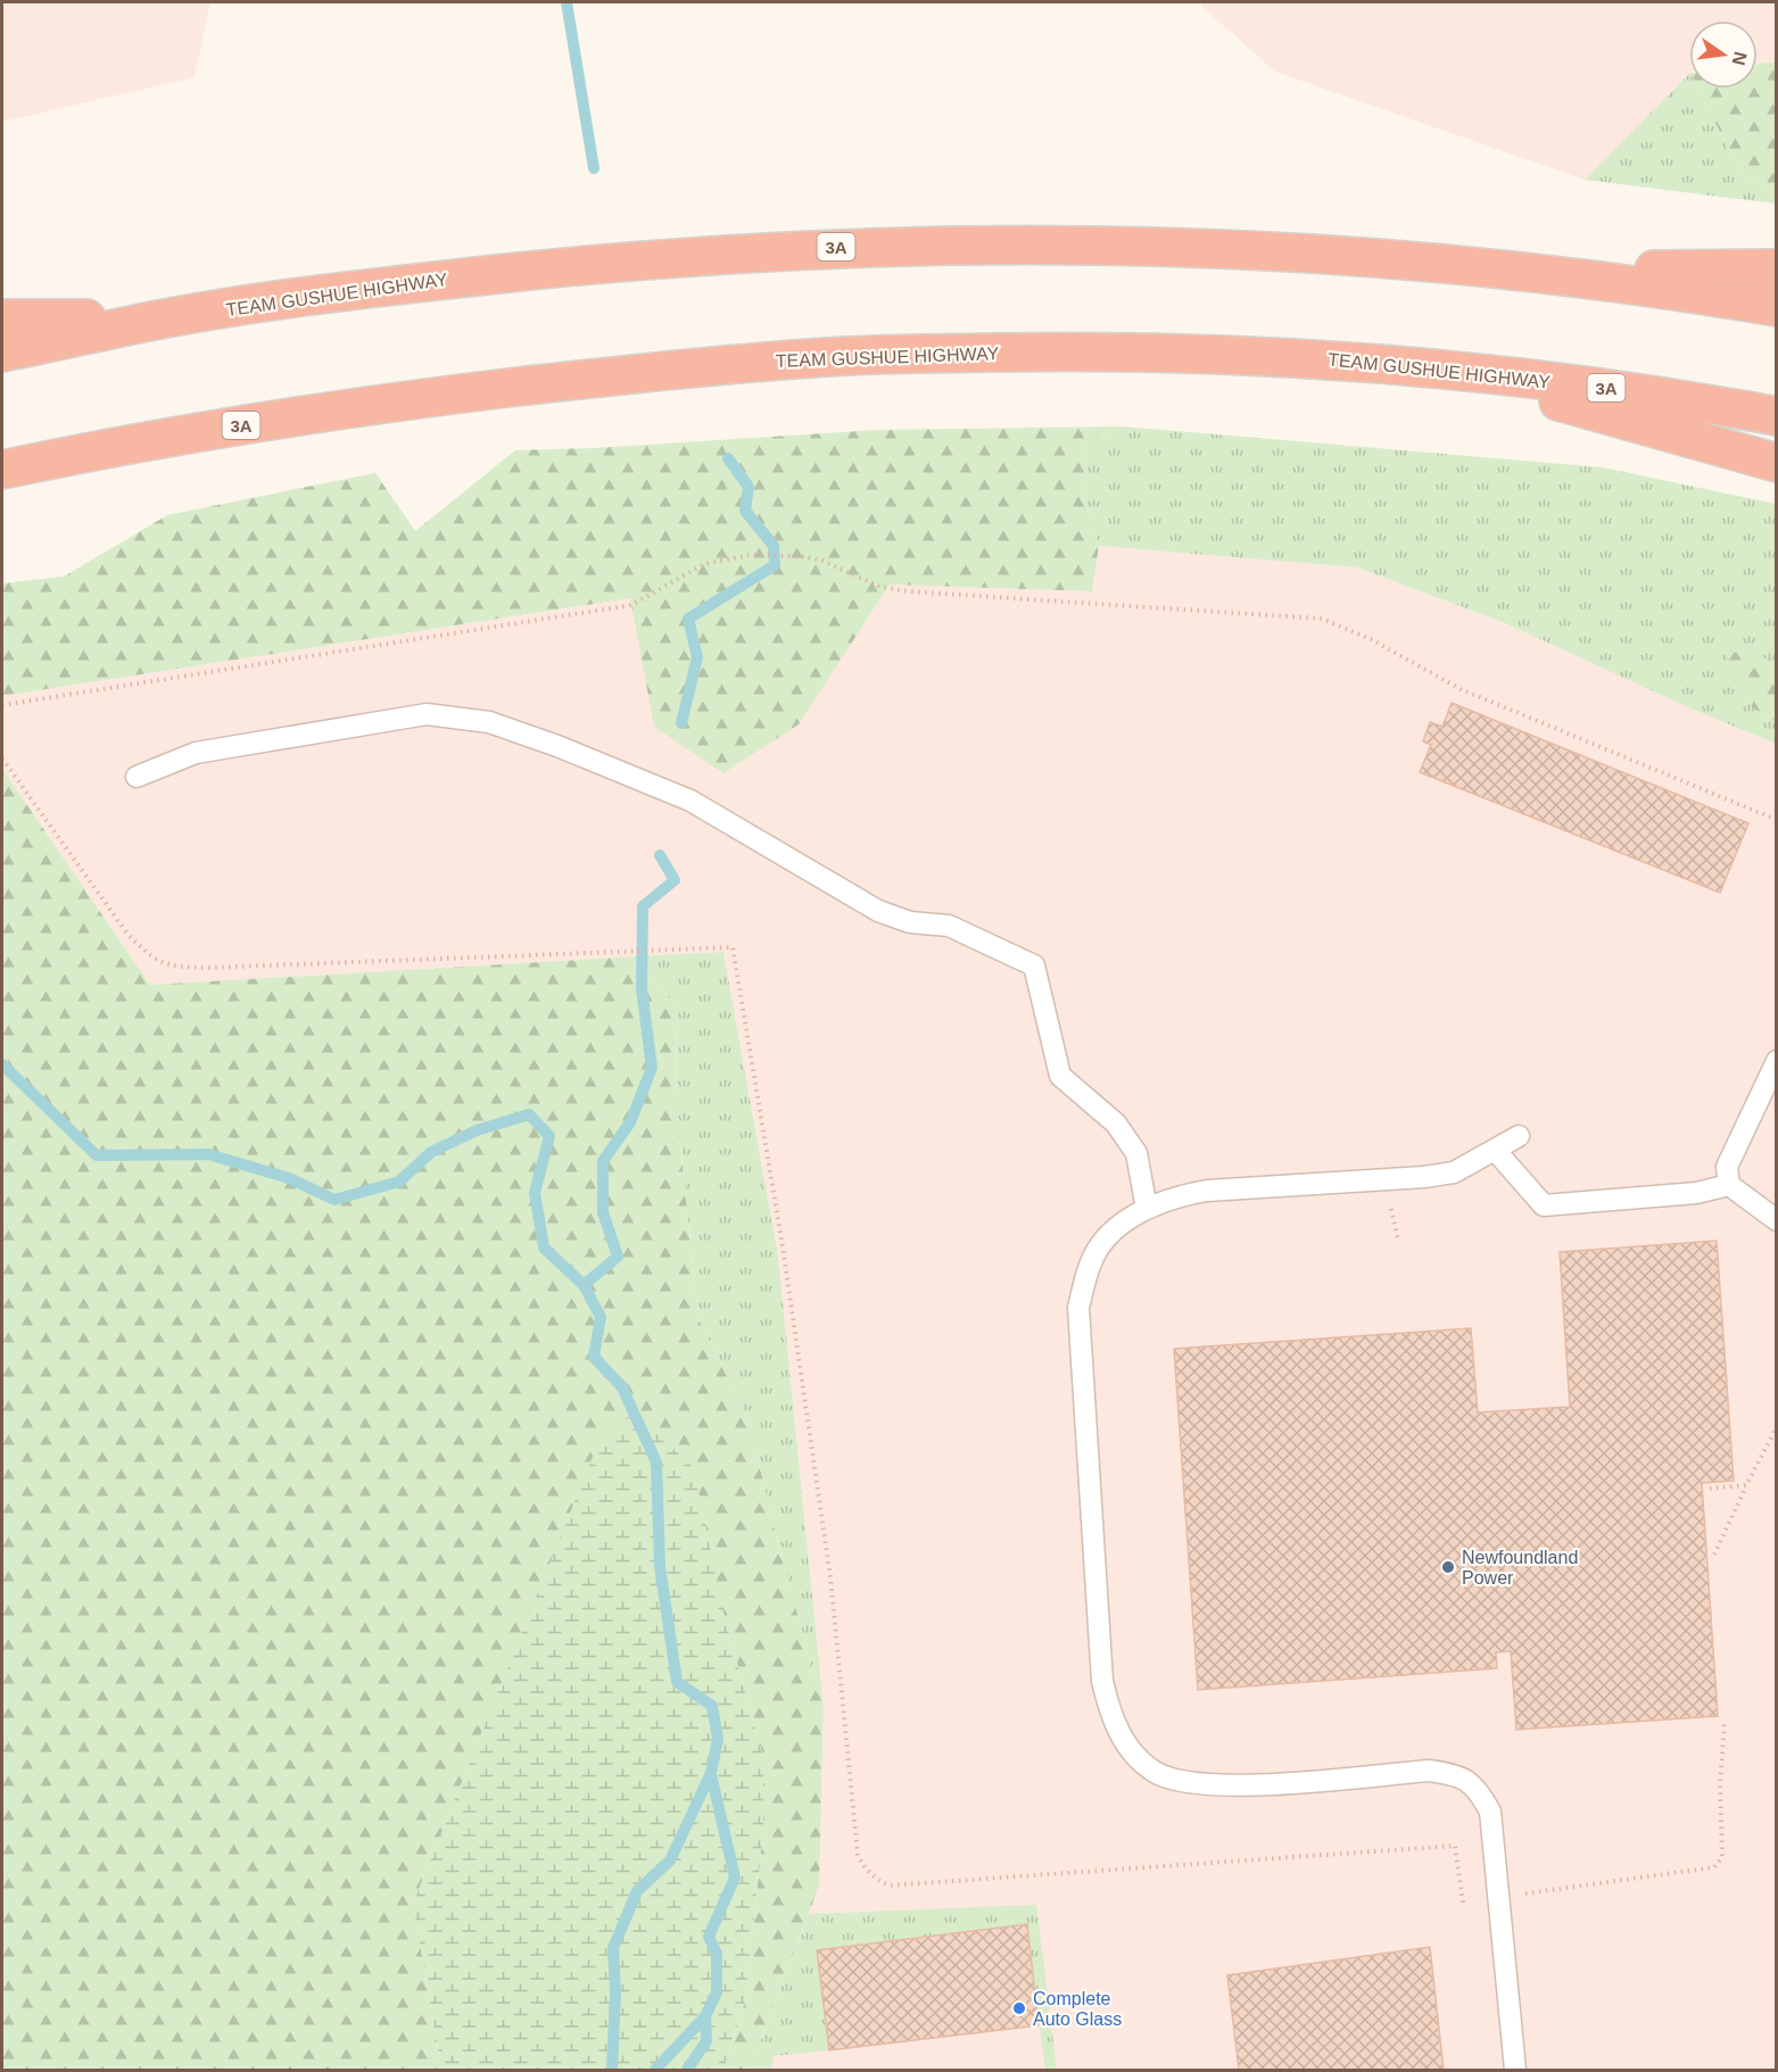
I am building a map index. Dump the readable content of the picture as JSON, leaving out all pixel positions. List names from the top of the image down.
{
  "streets": {
    "highway": ["3A", "TEAM GUSHUE HIGHWAY"]
  },
  "places": ["Newfoundland Power", "Complete Auto Glass"],
  "north": "right"
}
